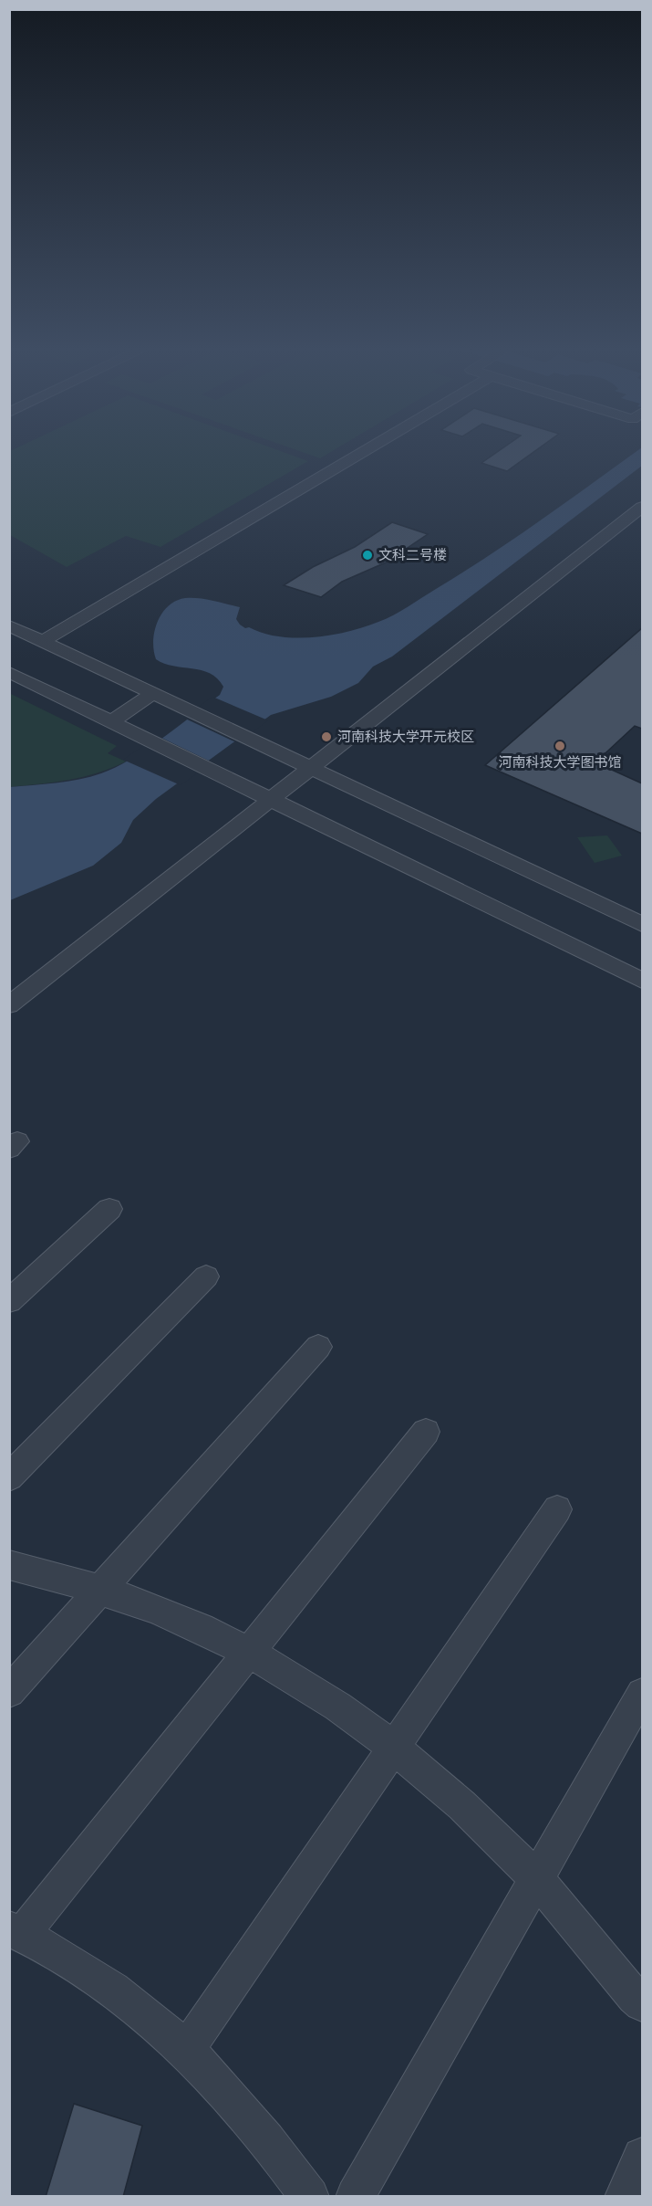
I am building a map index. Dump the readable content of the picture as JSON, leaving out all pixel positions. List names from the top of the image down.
{
  "places": ["文科二号楼", "河南科技大学开元校区", "河南科技大学图书馆"]
}
